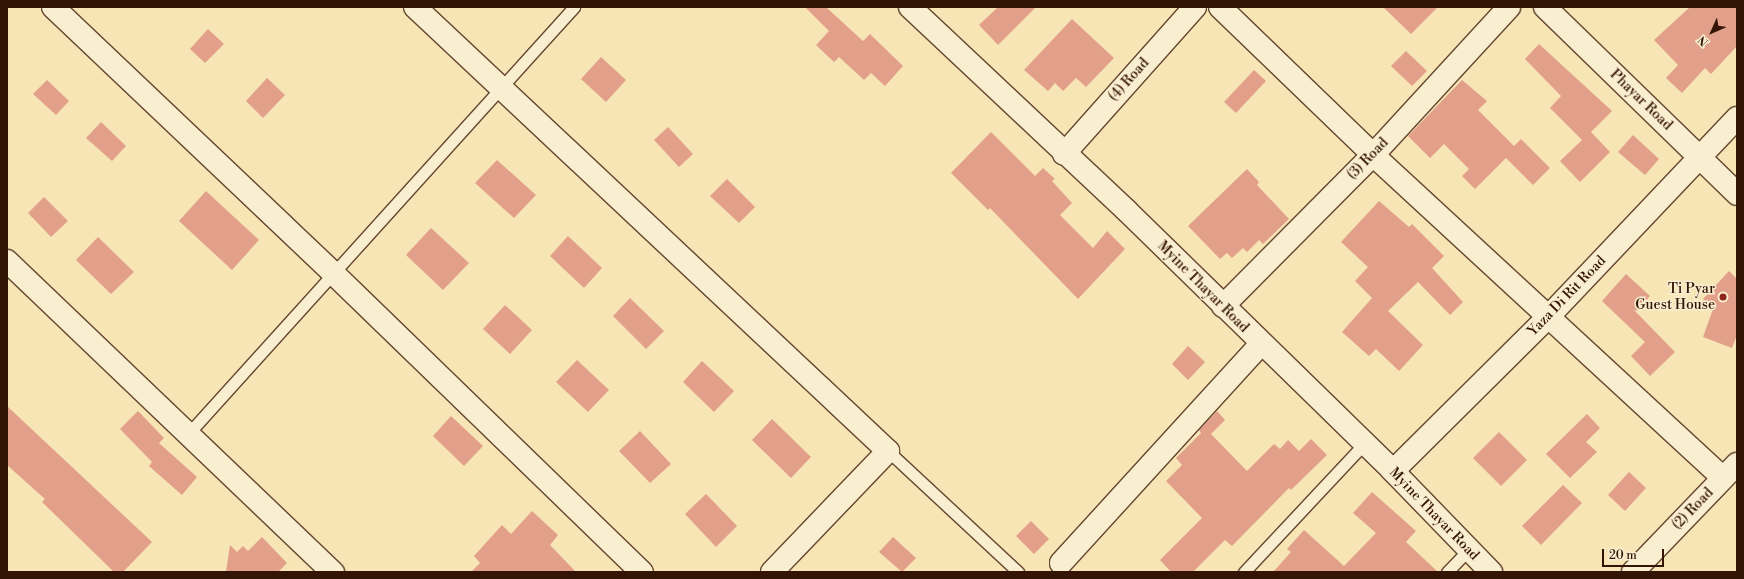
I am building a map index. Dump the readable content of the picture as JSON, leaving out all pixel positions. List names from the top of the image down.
{
  "streets": {
    "street": [
      "(4) Road",
      "Phayar Road",
      "(3) Road",
      "Myine Thayar Road",
      "Yaza Di Rit Road",
      "(2) Road"
    ]
  },
  "crossings": [
    ["(4) Road", "Myine Thayar Road"],
    ["Phayar Road", "Yaza Di Rit Road"],
    ["(3) Road", "Myine Thayar Road"],
    ["Myine Thayar Road", "Yaza Di Rit Road"]
  ],
  "places": ["Ti Pyar Guest House"],
  "scale_bar": "20 m",
  "north": "bottom left"
}
